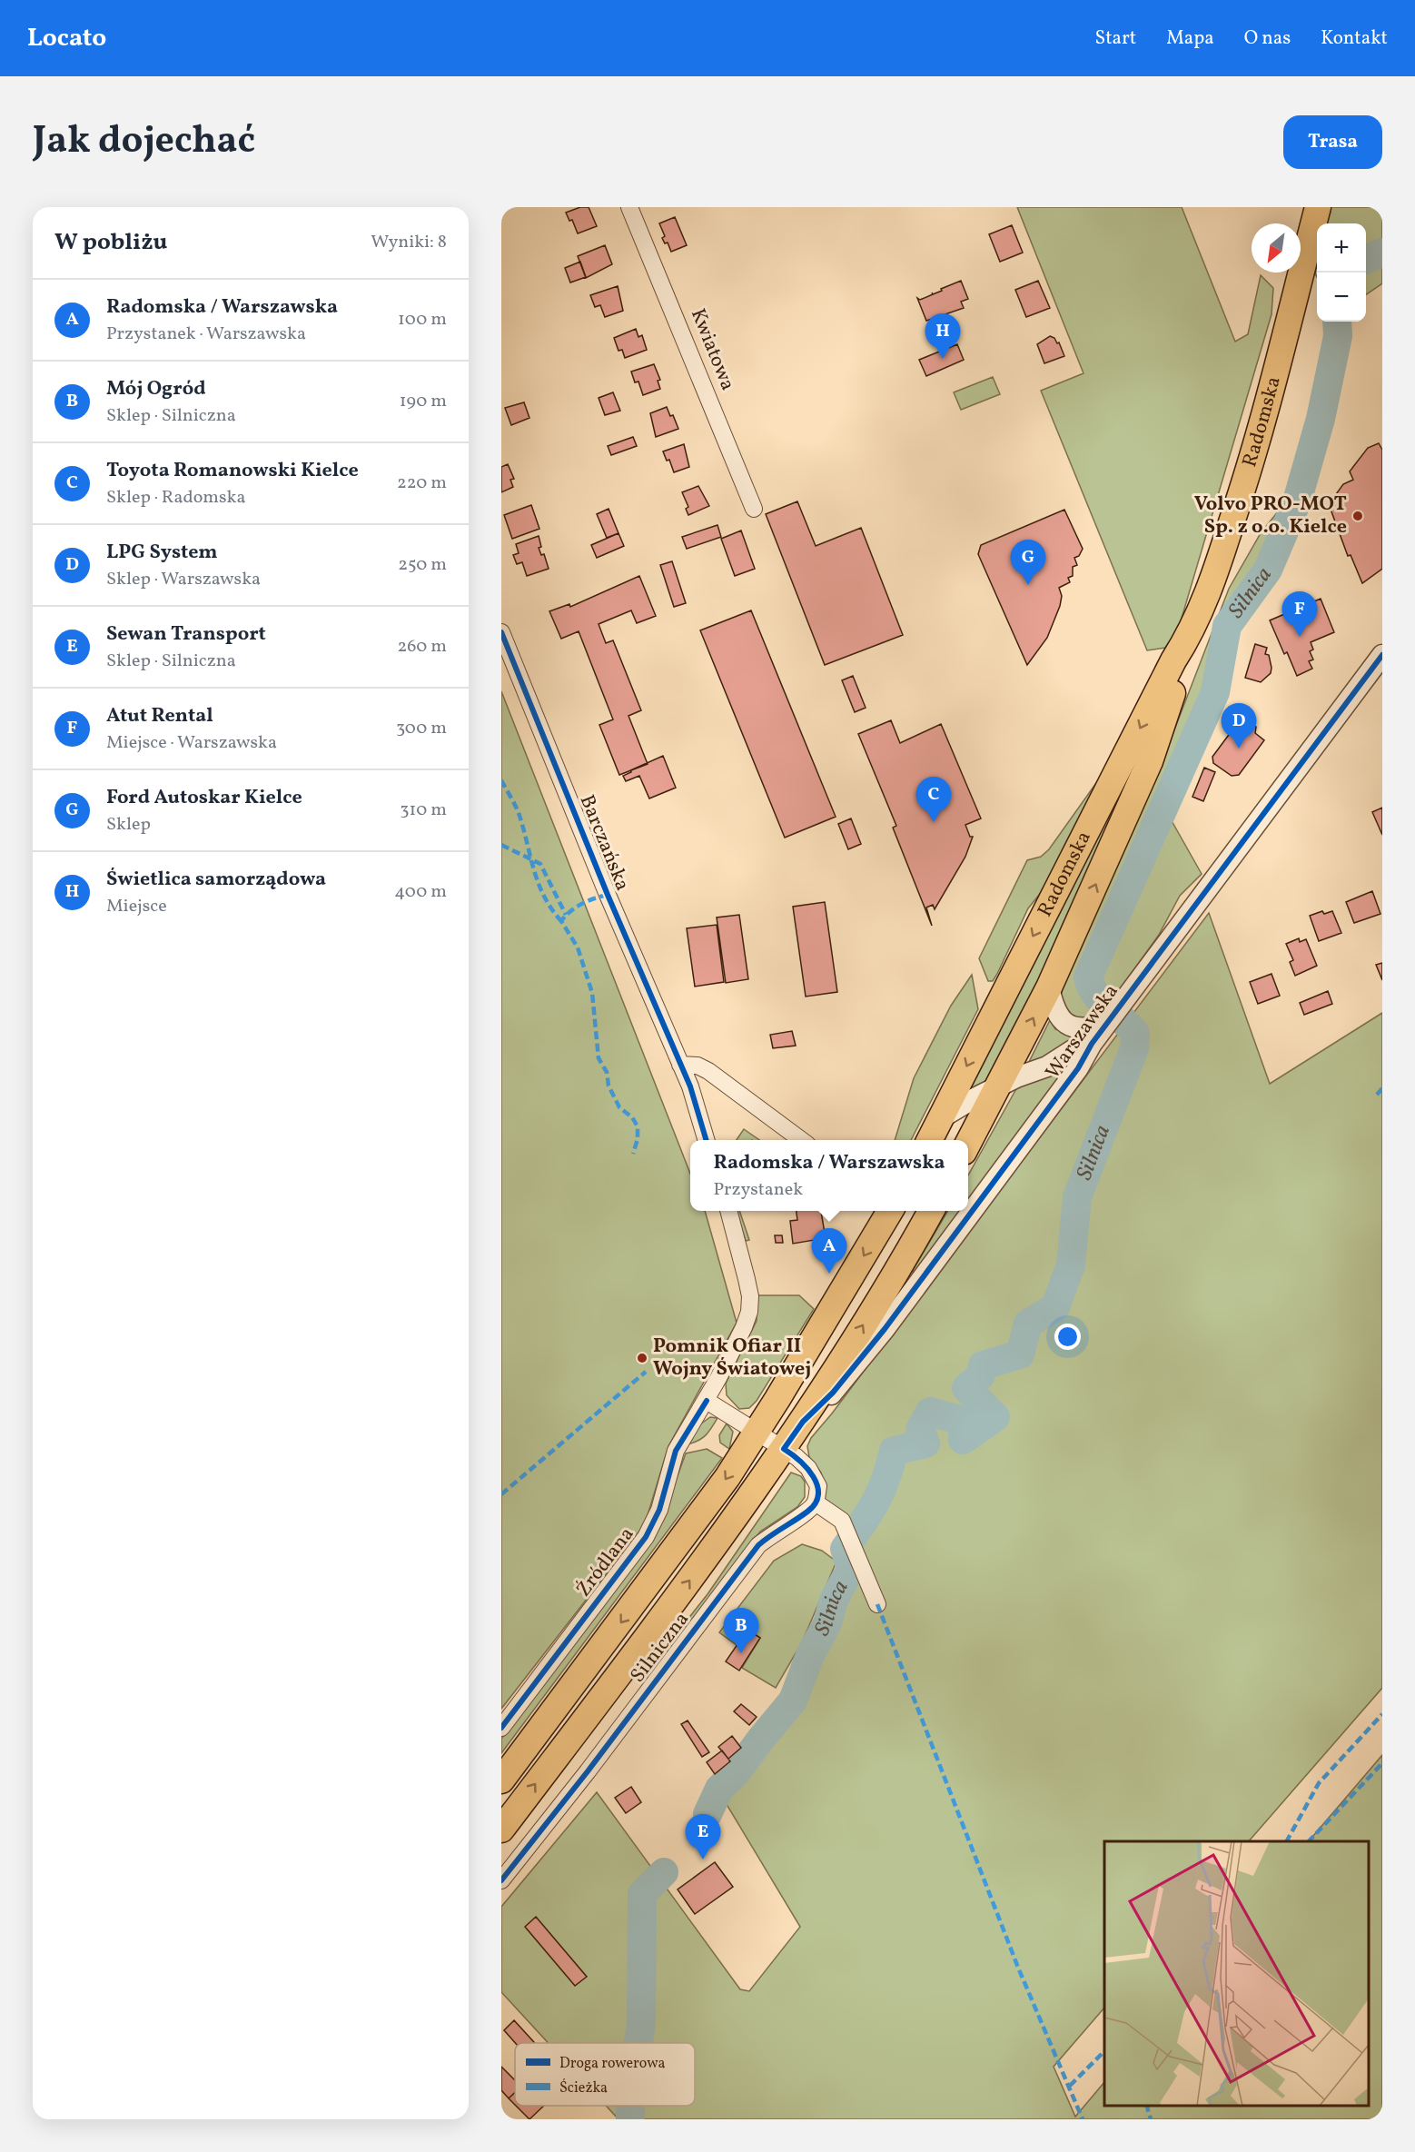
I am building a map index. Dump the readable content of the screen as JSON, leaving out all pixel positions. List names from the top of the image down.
{
  "streets": {
    "main road": ["Radomska", "Warszawska"],
    "street": [
      "Kwiatowa",
      "Barczańska",
      "Źródlana",
      "Silniczna"
    ]
  },
  "crossings": [
    ["Radomska", "Warszawska"]
  ],
  "water": ["Silnica"],
  "places": ["Volvo PRO-MOT Sp. z o.o. Kielce", "Pomnik Ofiar II Wojny Światowej"],
  "legend": ["Droga rowerowa", "Ścieżka"],
  "north": "bottom left",
  "page": {
    "header": "Locato",
    "nav": [
      "Start",
      "Mapa",
      "O nas",
      "Kontakt"
    ],
    "title": "Jak dojechać",
    "buttons": "Trasa",
    "heading": ["W pobliżu", "Wyniki: 8"],
    "map_buttons": ["+", "−"],
    "list": [
      {
        "mark": "A",
        "name": "Radomska / Warszawska",
        "note": "Przystanek · Warszawska",
        "value": "100 m"
      },
      {
        "mark": "B",
        "name": "Mój Ogród",
        "note": "Sklep · Silniczna",
        "value": "190 m"
      },
      {
        "mark": "C",
        "name": "Toyota Romanowski Kielce",
        "note": "Sklep · Radomska",
        "value": "220 m"
      },
      {
        "mark": "D",
        "name": "LPG System",
        "note": "Sklep · Warszawska",
        "value": "250 m"
      },
      {
        "mark": "E",
        "name": "Sewan Transport",
        "note": "Sklep · Silniczna",
        "value": "260 m"
      },
      {
        "mark": "F",
        "name": "Atut Rental",
        "note": "Miejsce · Warszawska",
        "value": "300 m"
      },
      {
        "mark": "G",
        "name": "Ford Autoskar Kielce",
        "note": "Sklep",
        "value": "310 m"
      },
      {
        "mark": "H",
        "name": "Świetlica samorządowa",
        "note": "Miejsce",
        "value": "400 m"
      }
    ],
    "pins": [
      "H",
      "G",
      "F",
      "D",
      "C",
      "A",
      "B",
      "E"
    ],
    "popup": ["Radomska / Warszawska", "Przystanek"]
  }
}
